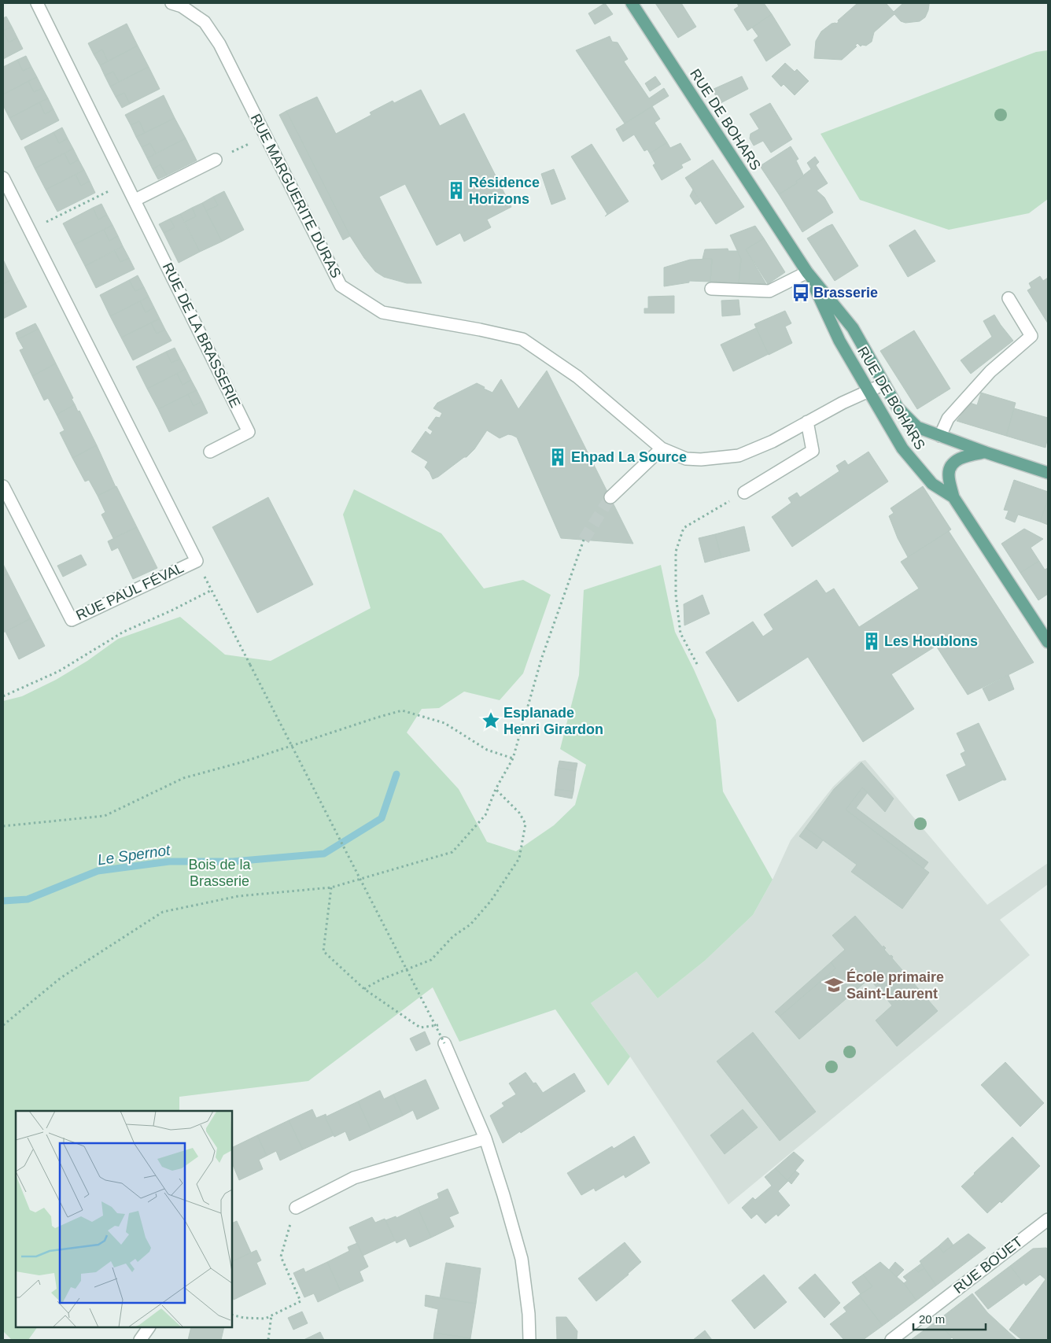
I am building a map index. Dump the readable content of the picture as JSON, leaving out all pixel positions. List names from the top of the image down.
{
  "streets": {
    "main road": ["RUE DE BOHARS"],
    "street": [
      "RUE MARGUERITE DURAS",
      "RUE DE LA BRASSERIE",
      "RUE PAUL FÉVAL",
      "RUE BOUET"
    ]
  },
  "crossings": [
    ["RUE DE BOHARS", "RUE MARGUERITE DURAS"]
  ],
  "water": ["Le Spernot"],
  "parks": ["Bois de la Brasserie"],
  "places": {
    "building": ["Résidence Horizons", "Ehpad La Source", "Les Houblons"],
    "bus stop": ["Brasserie"],
    "place": ["Esplanade Henri Girardon"],
    "school or university": ["École primaire Saint-Laurent"]
  },
  "scale_bar": "20 m"
}
